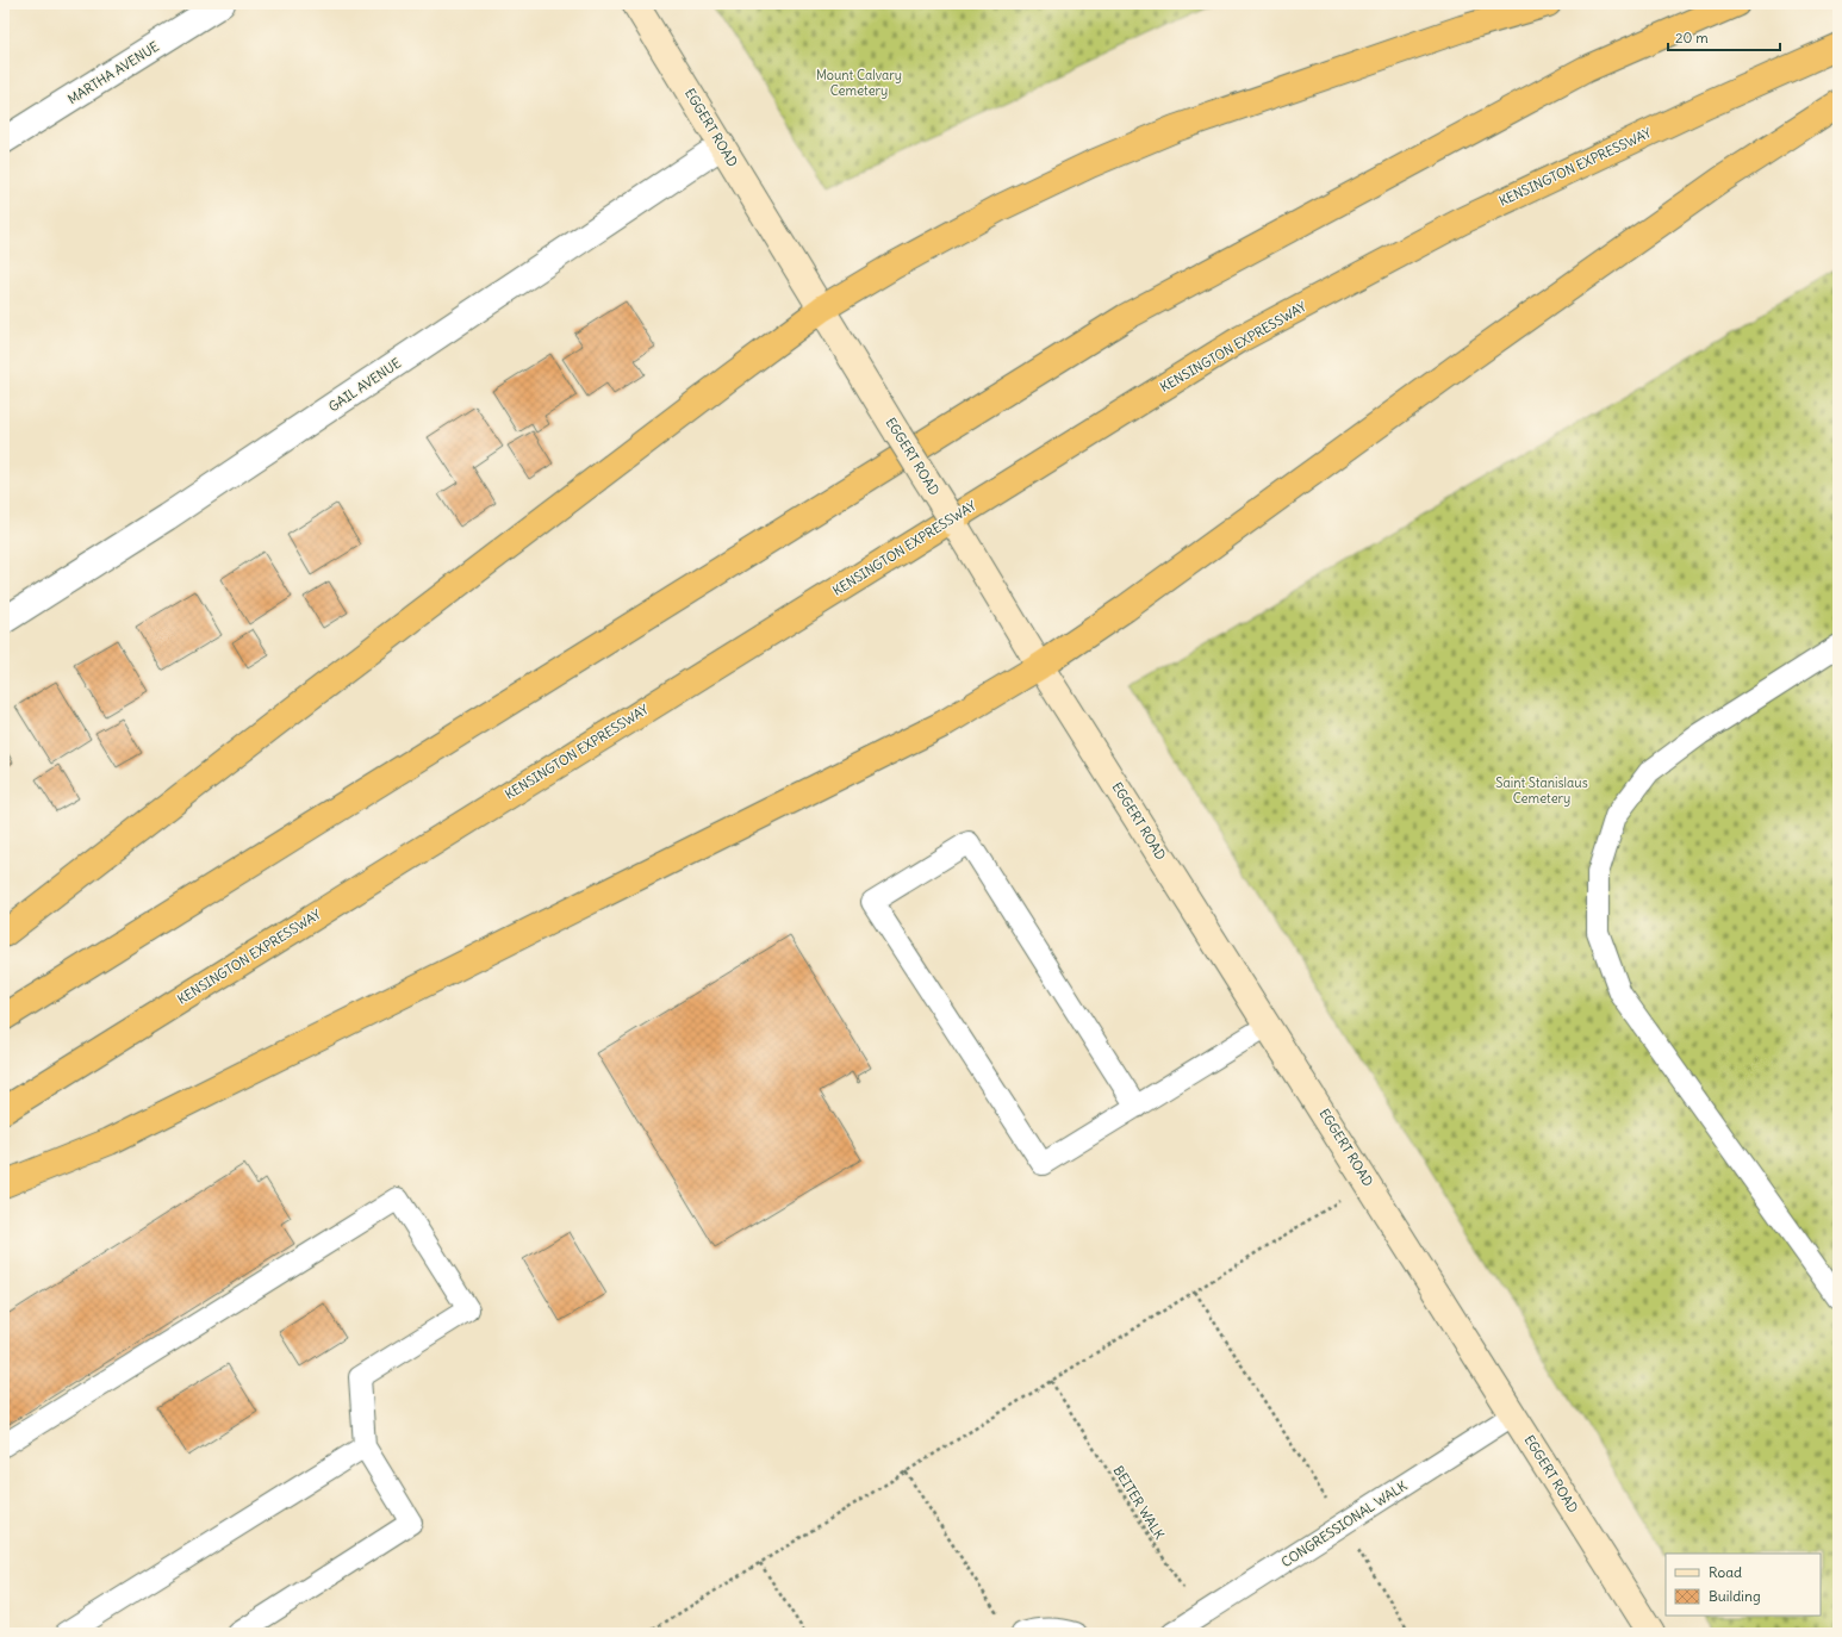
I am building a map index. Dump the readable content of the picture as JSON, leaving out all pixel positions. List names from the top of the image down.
{
  "streets": {
    "highway": ["KENSINGTON EXPRESSWAY"],
    "street": ["MARTHA AVENUE", "EGGERT ROAD", "GAIL AVENUE"],
    "lane": ["CONGRESSIONAL WALK"],
    "path": ["BEITER WALK"]
  },
  "crossings": [
    ["EGGERT ROAD", "GAIL AVENUE"],
    ["EGGERT ROAD", "CONGRESSIONAL WALK"],
    ["BEITER WALK", "CONGRESSIONAL WALK"]
  ],
  "parks": ["Mount Calvary Cemetery", "Saint Stanislaus Cemetery"],
  "legend": ["Road", "Building"],
  "scale_bar": "20 m"
}
